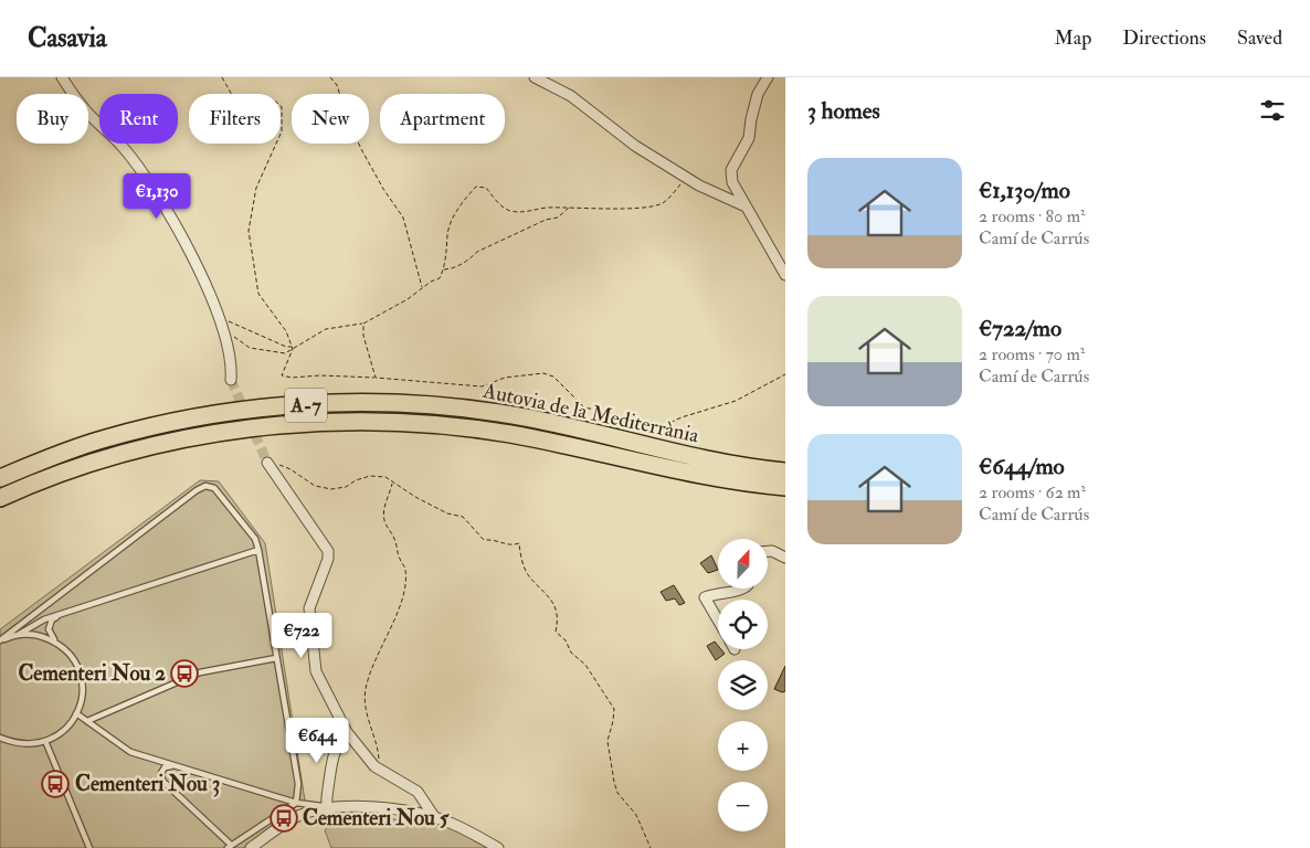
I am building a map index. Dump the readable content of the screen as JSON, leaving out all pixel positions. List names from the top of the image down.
{
  "streets": {
    "highway": ["A-7", "Autovia de la Mediterrània"]
  },
  "places": {
    "bus stop": ["Cementeri Nou 2", "Cementeri Nou 3", "Cementeri Nou 5"]
  },
  "north": "top",
  "page": {
    "header": "Casavia",
    "nav": ["Map", "Directions", "Saved"],
    "heading": "3 homes",
    "chip": [
      "Buy",
      "Rent",
      "Filters",
      "New",
      "Apartment"
    ],
    "list": [
      {
        "name": "€1,130/mo",
        "note": "2 rooms · 80 m² · Camí de Carrús"
      },
      {
        "name": "€722/mo",
        "note": "2 rooms · 70 m² · Camí de Carrús"
      },
      {
        "name": "€644/mo",
        "note": "2 rooms · 62 m² · Camí de Carrús"
      }
    ],
    "price": ["€1,130", "€722", "€644"],
    "map_buttons": ["+", "−"]
  }
}
